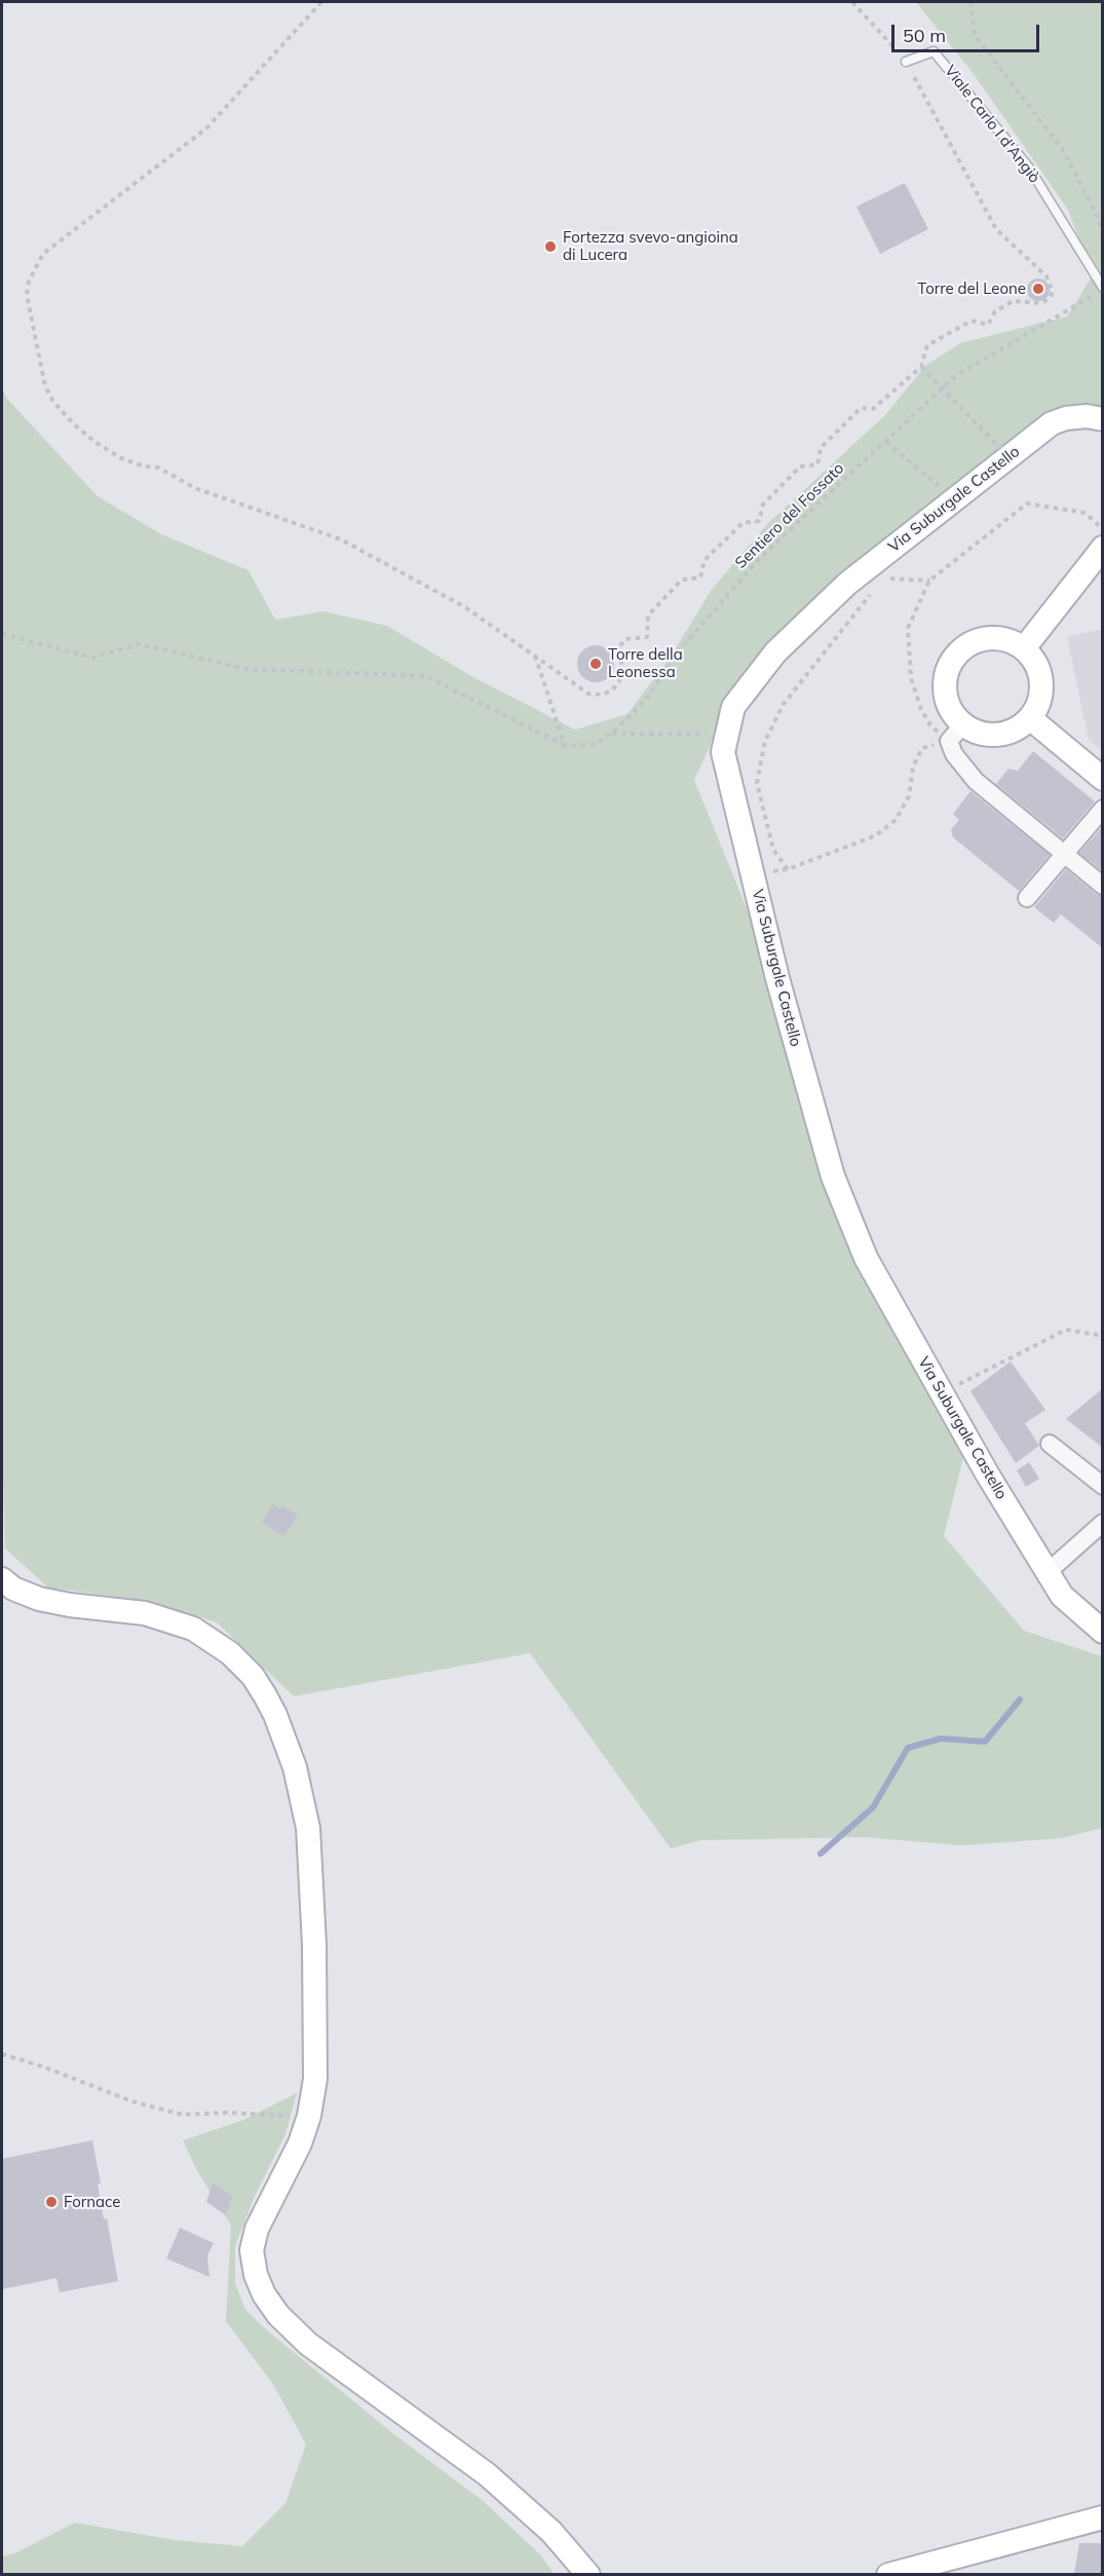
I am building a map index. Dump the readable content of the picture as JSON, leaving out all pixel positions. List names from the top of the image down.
{
  "streets": {
    "street": ["Via Suburgale Castello"],
    "lane": ["Viale Carlo I d'Angiò"],
    "path": ["Sentiero del Fossato"]
  },
  "crossings": [
    ["Viale Carlo I d'Angiò", "Sentiero del Fossato"]
  ],
  "places": [
    "Fortezza svevo-angioina di Lucera",
    "Torre del Leone",
    "Torre della Leonessa",
    "Fornace"
  ],
  "scale_bar": "50 m"
}
